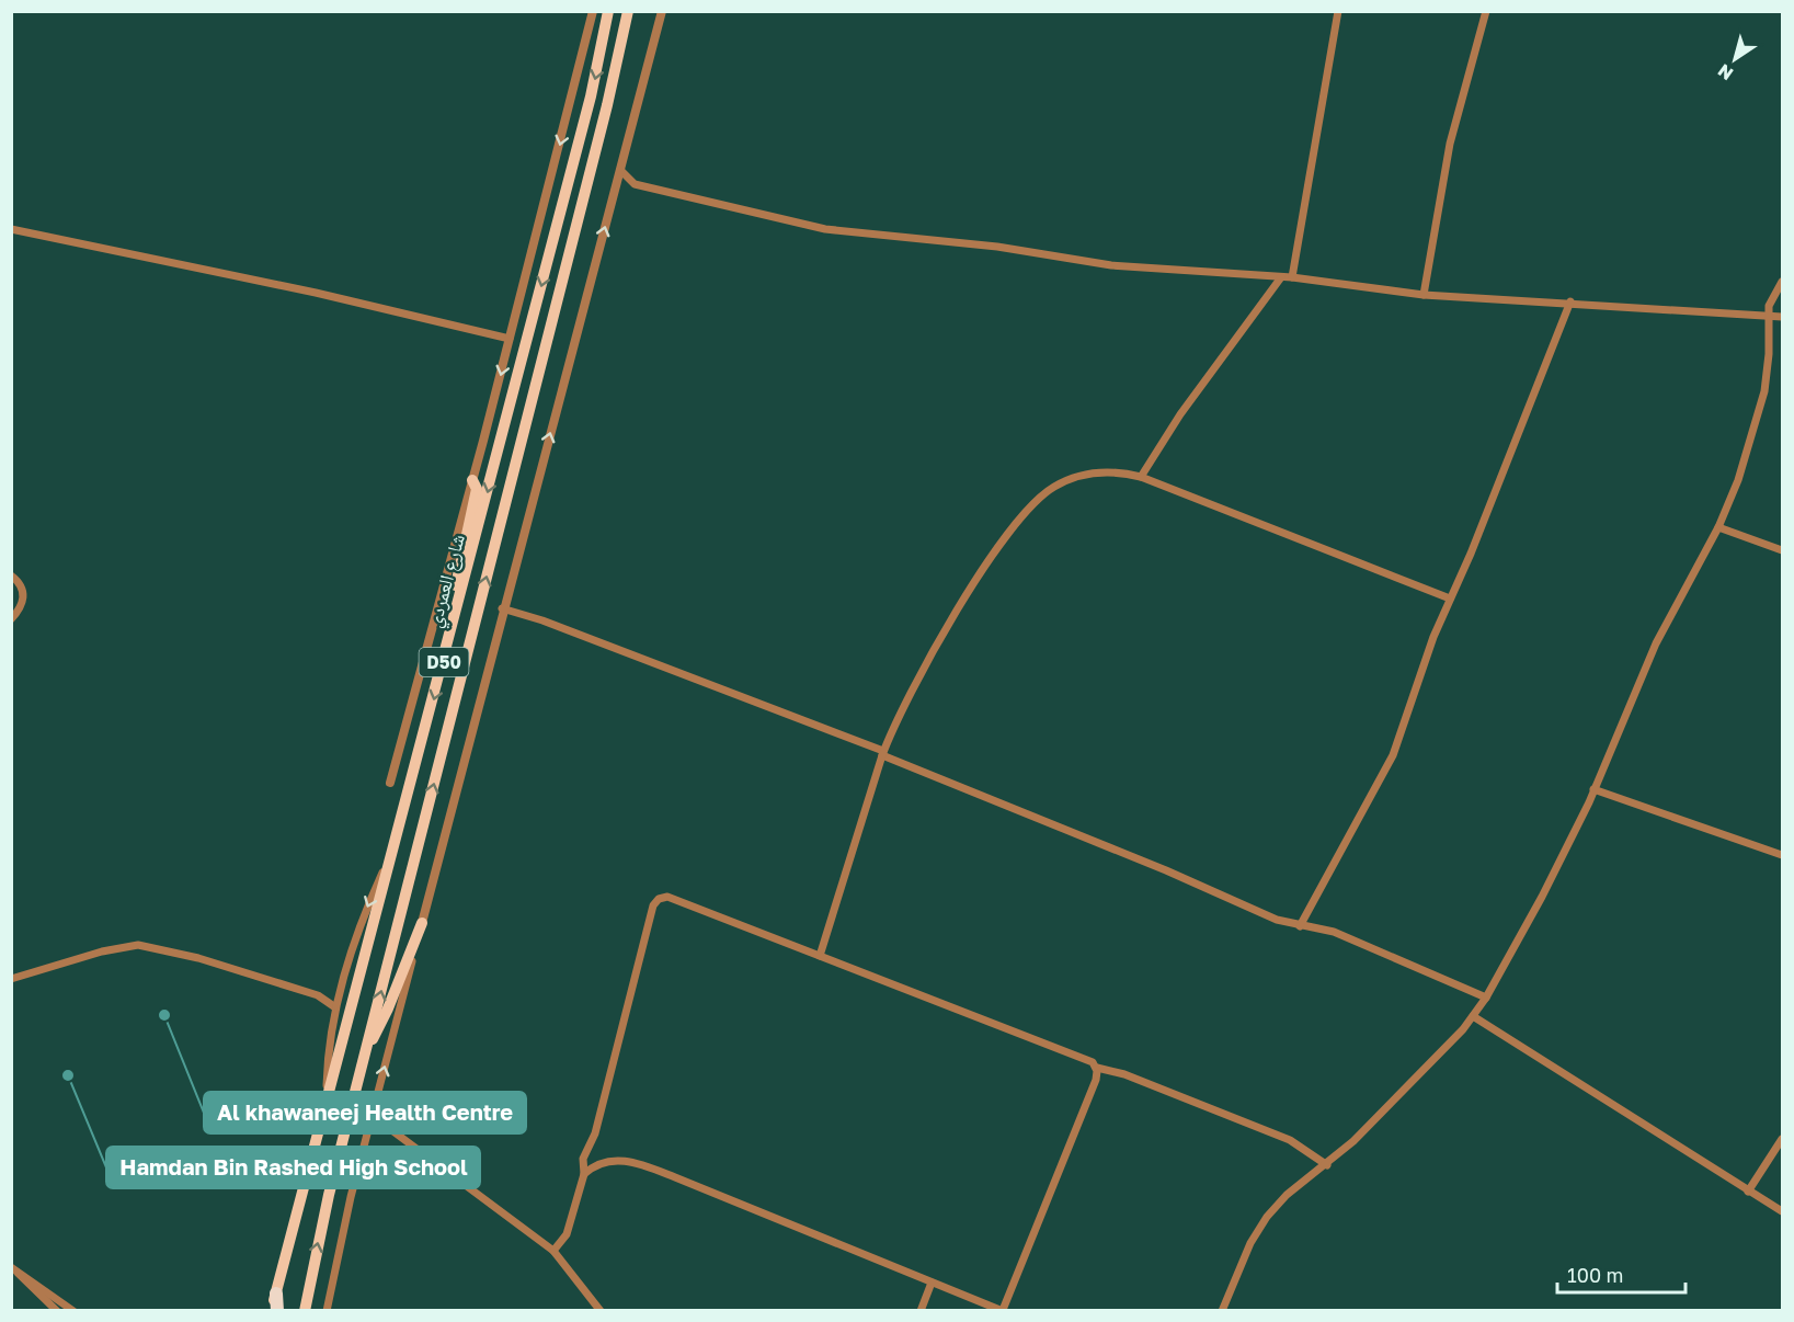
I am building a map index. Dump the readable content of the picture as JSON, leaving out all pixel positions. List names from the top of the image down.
{
  "streets": {
    "main road": ["شارع العمردي", "D50"]
  },
  "places": ["Al khawaneej Health Centre", "Hamdan Bin Rashed High School"],
  "scale_bar": "100 m",
  "north": "bottom left"
}
